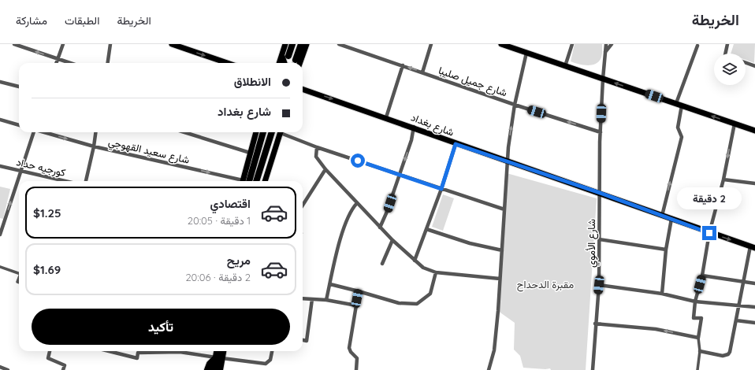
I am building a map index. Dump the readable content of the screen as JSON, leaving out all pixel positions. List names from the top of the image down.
{
  "streets": {
    "main road": ["شارع بغداد"],
    "street": [
      "شارع جميل صليبا",
      "شارع سعيد القهوجي",
      "كورجيه حداد",
      "شارع الأموي"
    ]
  },
  "crossings": [
    ["شارع جميل صليبا", "شارع الأموي"],
    ["شارع بغداد", "شارع الأموي"]
  ],
  "one_way": ["شارع جميل صليبا", "شارع سعيد القهوجي"],
  "parks": ["مقبرة الدحداح"],
  "page": {
    "header": "الخريطة",
    "nav": ["الخريطة", "الطبقات", "مشاركة"],
    "banner": ["الانطلاق", "شارع بغداد"],
    "list": [
      {
        "name": "اقتصادي",
        "note": "1 دقيقة · 20:05",
        "value": "$1.25"
      },
      {
        "name": "مريح",
        "note": "2 دقيقة · 20:06",
        "value": "$1.69"
      }
    ],
    "bubble": "2 دقيقة",
    "buttons": "تأكيد"
  }
}
